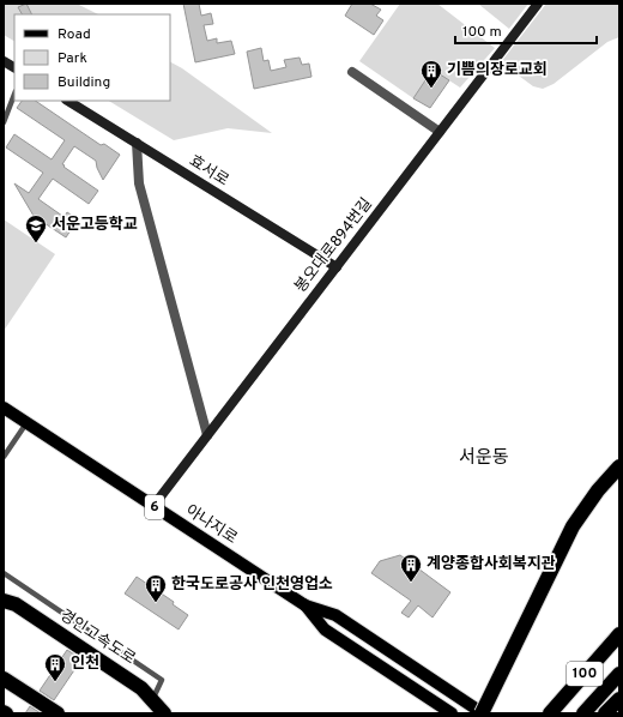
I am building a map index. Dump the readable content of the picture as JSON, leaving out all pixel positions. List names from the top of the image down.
{
  "streets": {
    "highway": ["경인고속도로", "100"],
    "main road": ["6", "아나지로"],
    "street": ["효서로", "봉오대로894번길"]
  },
  "crossings": [
    ["효서로", "봉오대로894번길"],
    ["봉오대로894번길", "아나지로"]
  ],
  "districts": ["서운동"],
  "places": {
    "building": [
      "기쁨의장로교회",
      "계양종합사회복지관",
      "한국도로공사 인천영업소",
      "인천"
    ],
    "school or university": ["서운고등학교"]
  },
  "legend": ["Road", "Park", "Building"],
  "scale_bar": "100 m"
}
